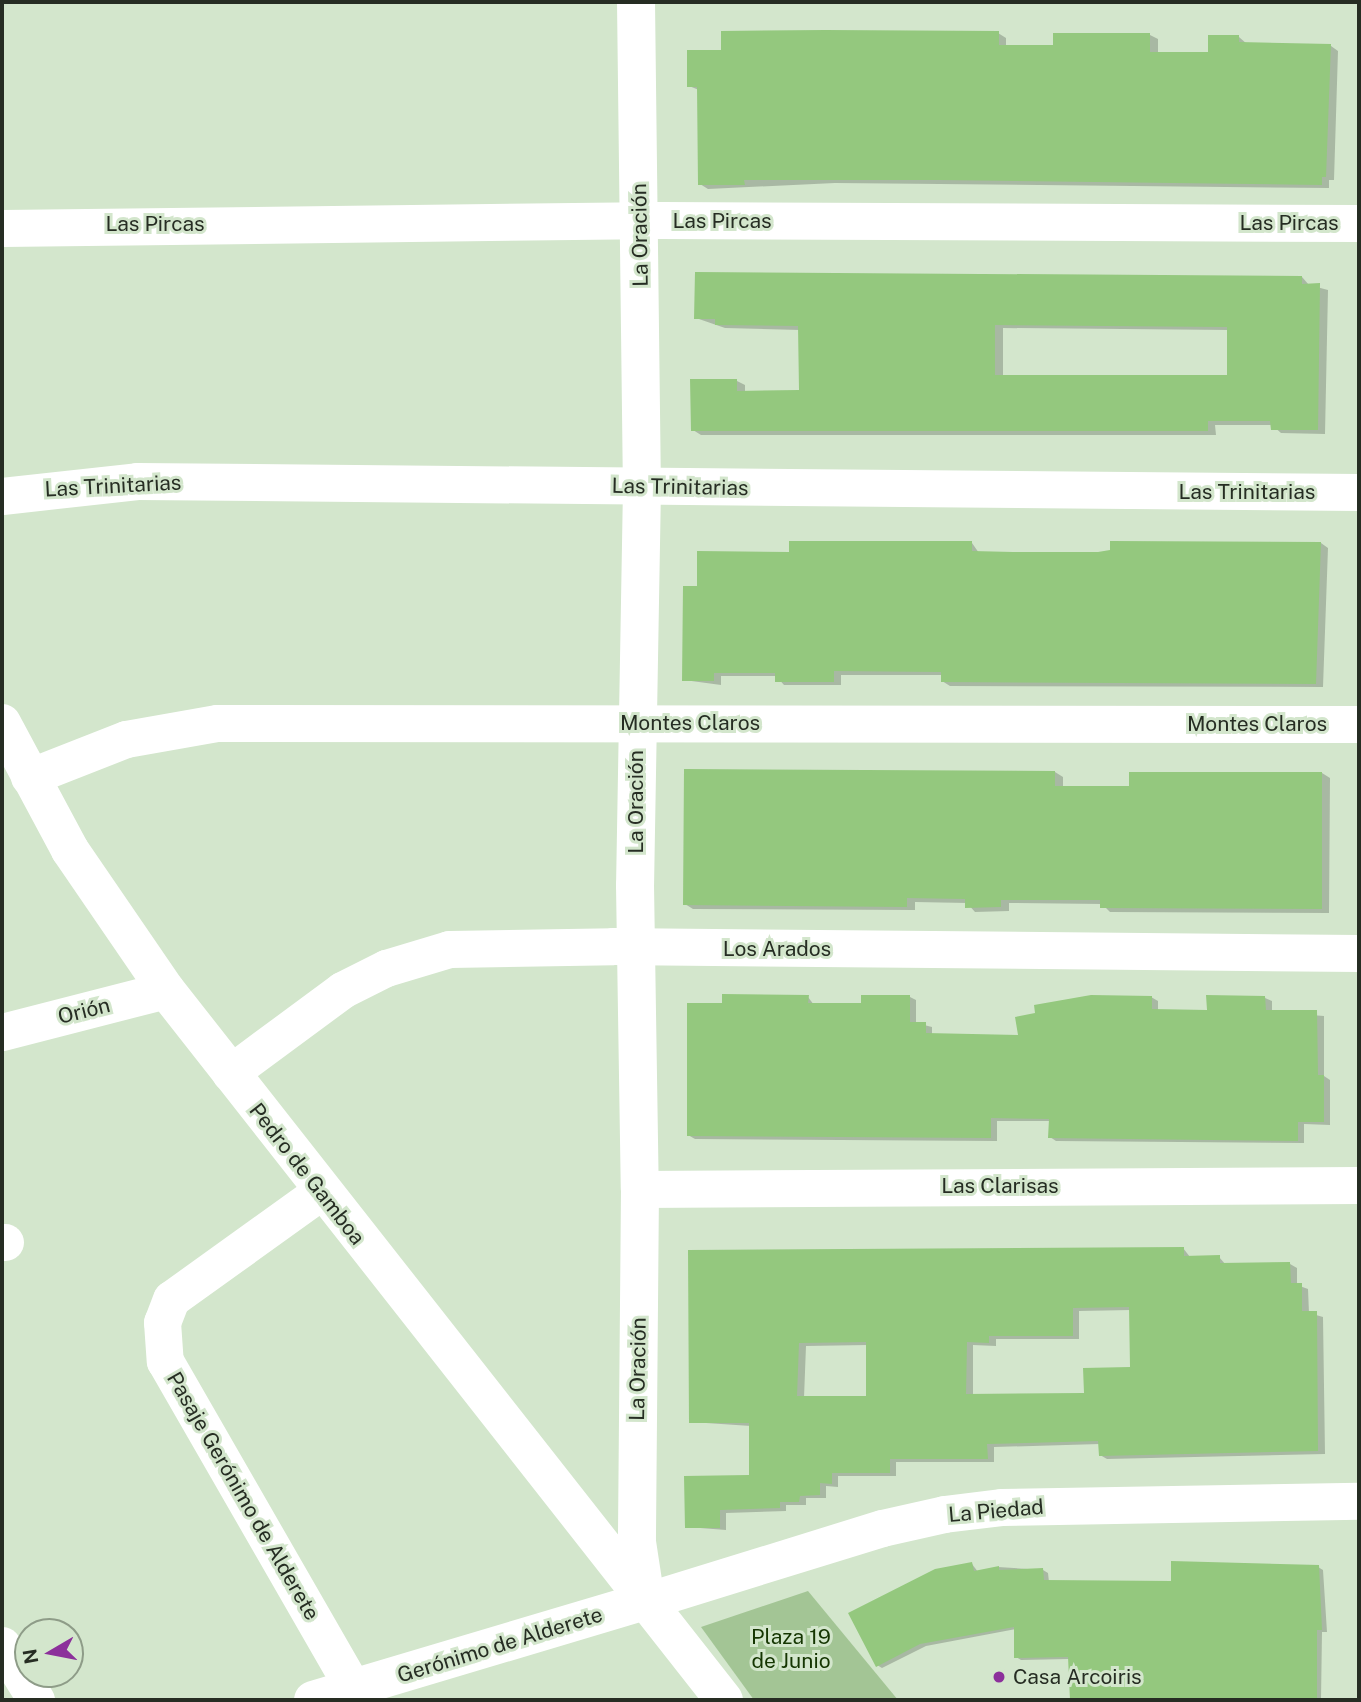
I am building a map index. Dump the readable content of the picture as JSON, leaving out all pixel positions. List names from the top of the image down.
{
  "streets": {
    "main road": ["La Oración", "Pedro de Gamboa", "Gerónimo de Alderete"],
    "street": [
      "Las Pircas",
      "Las Trinitarias",
      "Montes Claros",
      "Los Arados",
      "Orión",
      "Las Clarisas",
      "Pasaje Gerónimo de Alderete",
      "La Piedad"
    ]
  },
  "crossings": [
    ["Las Pircas", "La Oración"],
    ["La Oración", "Las Trinitarias"],
    ["La Oración", "Montes Claros"],
    ["La Oración", "Los Arados"],
    ["La Oración", "Pedro de Gamboa"],
    ["La Oración", "Las Clarisas"],
    ["La Oración", "La Piedad"],
    ["La Oración", "Gerónimo de Alderete"],
    ["Montes Claros", "Pedro de Gamboa"],
    ["Los Arados", "Pedro de Gamboa"],
    ["Orión", "Pedro de Gamboa"],
    ["Pedro de Gamboa", "Pasaje Gerónimo de Alderete"],
    ["Pedro de Gamboa", "La Piedad"],
    ["Pedro de Gamboa", "Gerónimo de Alderete"],
    ["Pasaje Gerónimo de Alderete", "Gerónimo de Alderete"],
    ["La Piedad", "Gerónimo de Alderete"]
  ],
  "parks": ["Plaza 19 de Junio"],
  "places": ["Casa Arcoiris"],
  "north": "left"
}
